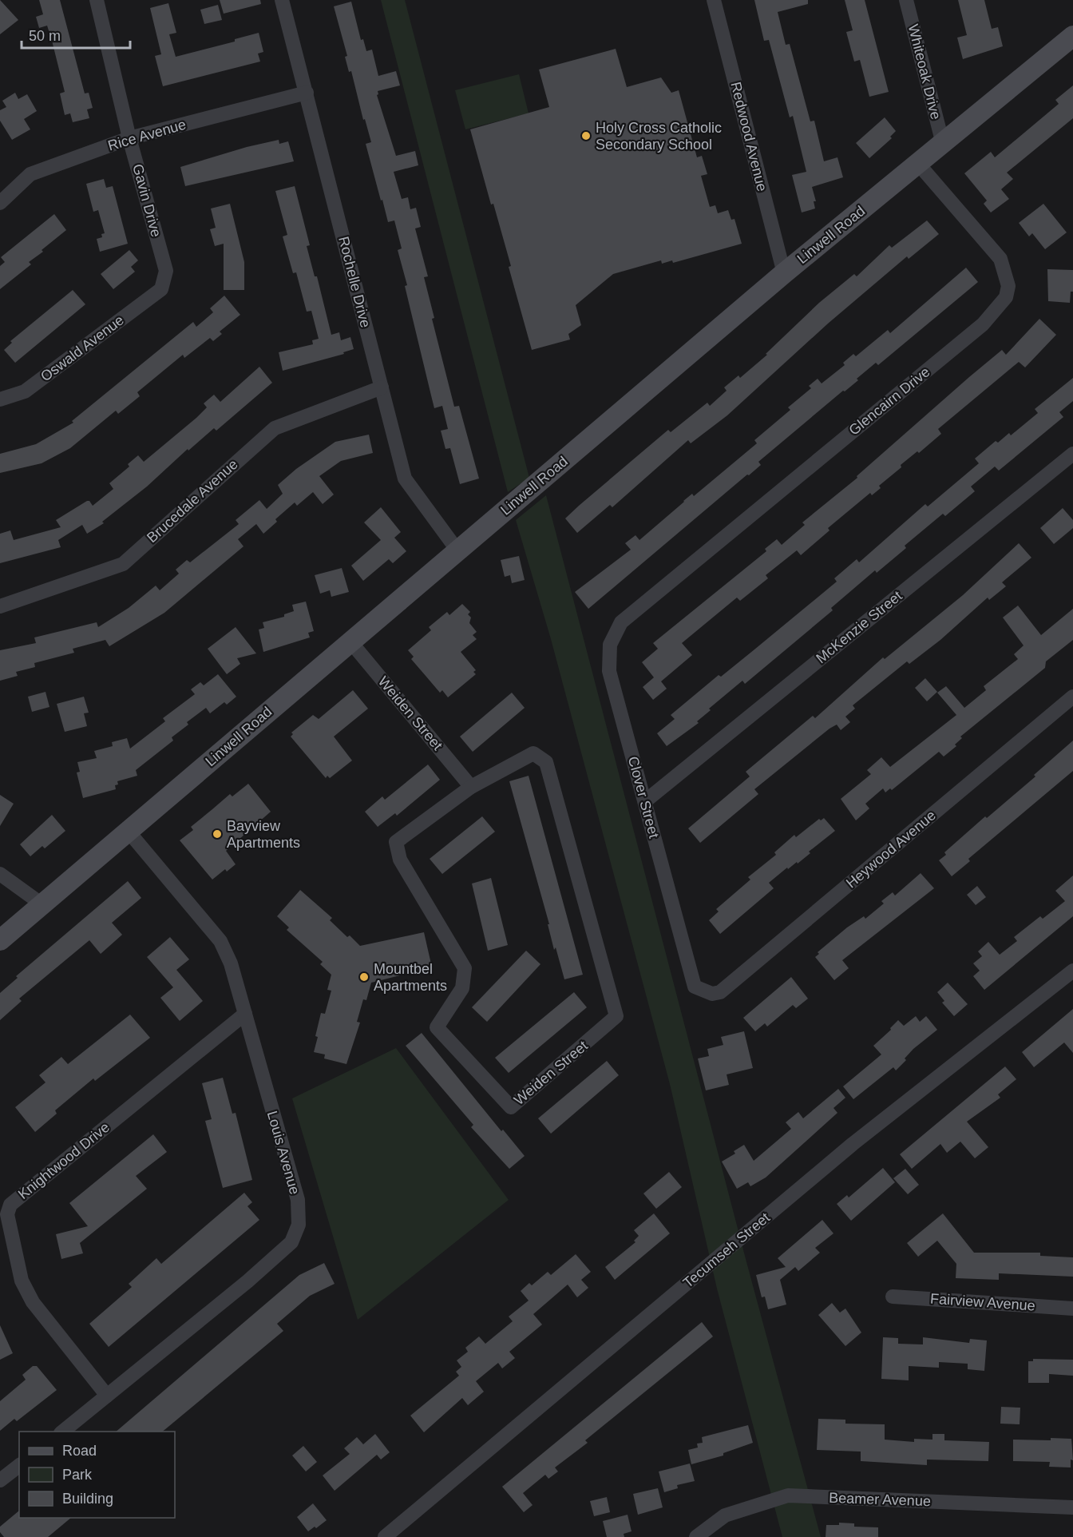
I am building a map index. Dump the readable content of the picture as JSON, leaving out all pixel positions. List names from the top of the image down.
{
  "streets": {
    "main road": ["Linwell Road"],
    "street": [
      "Whiteoak Drive",
      "Rice Avenue",
      "Redwood Avenue",
      "Gavin Drive",
      "Rochelle Drive",
      "Oswald Avenue",
      "Glencairn Drive",
      "Brucedale Avenue",
      "McKenzie Street",
      "Weiden Street",
      "Clover Street",
      "Heywood Avenue",
      "Louis Avenue",
      "Knightwood Drive",
      "Tecumseh Street",
      "Fairview Avenue",
      "Beamer Avenue"
    ]
  },
  "crossings": [
    ["Whiteoak Drive", "Linwell Road"],
    ["Rice Avenue", "Gavin Drive"],
    ["Rice Avenue", "Rochelle Drive"],
    ["Redwood Avenue", "Linwell Road"],
    ["Gavin Drive", "Oswald Avenue"],
    ["Linwell Road", "Rochelle Drive"],
    ["Linwell Road", "Glencairn Drive"],
    ["Linwell Road", "Weiden Street"],
    ["Linwell Road", "Louis Avenue"],
    ["Rochelle Drive", "Brucedale Avenue"],
    ["Glencairn Drive", "Clover Street"],
    ["McKenzie Street", "Clover Street"],
    ["Clover Street", "Heywood Avenue"],
    ["Louis Avenue", "Knightwood Drive"]
  ],
  "places": ["Holy Cross Catholic Secondary School", "Bayview Apartments", "Mountbel Apartments"],
  "legend": ["Road", "Park", "Building"],
  "scale_bar": "50 m"
}
